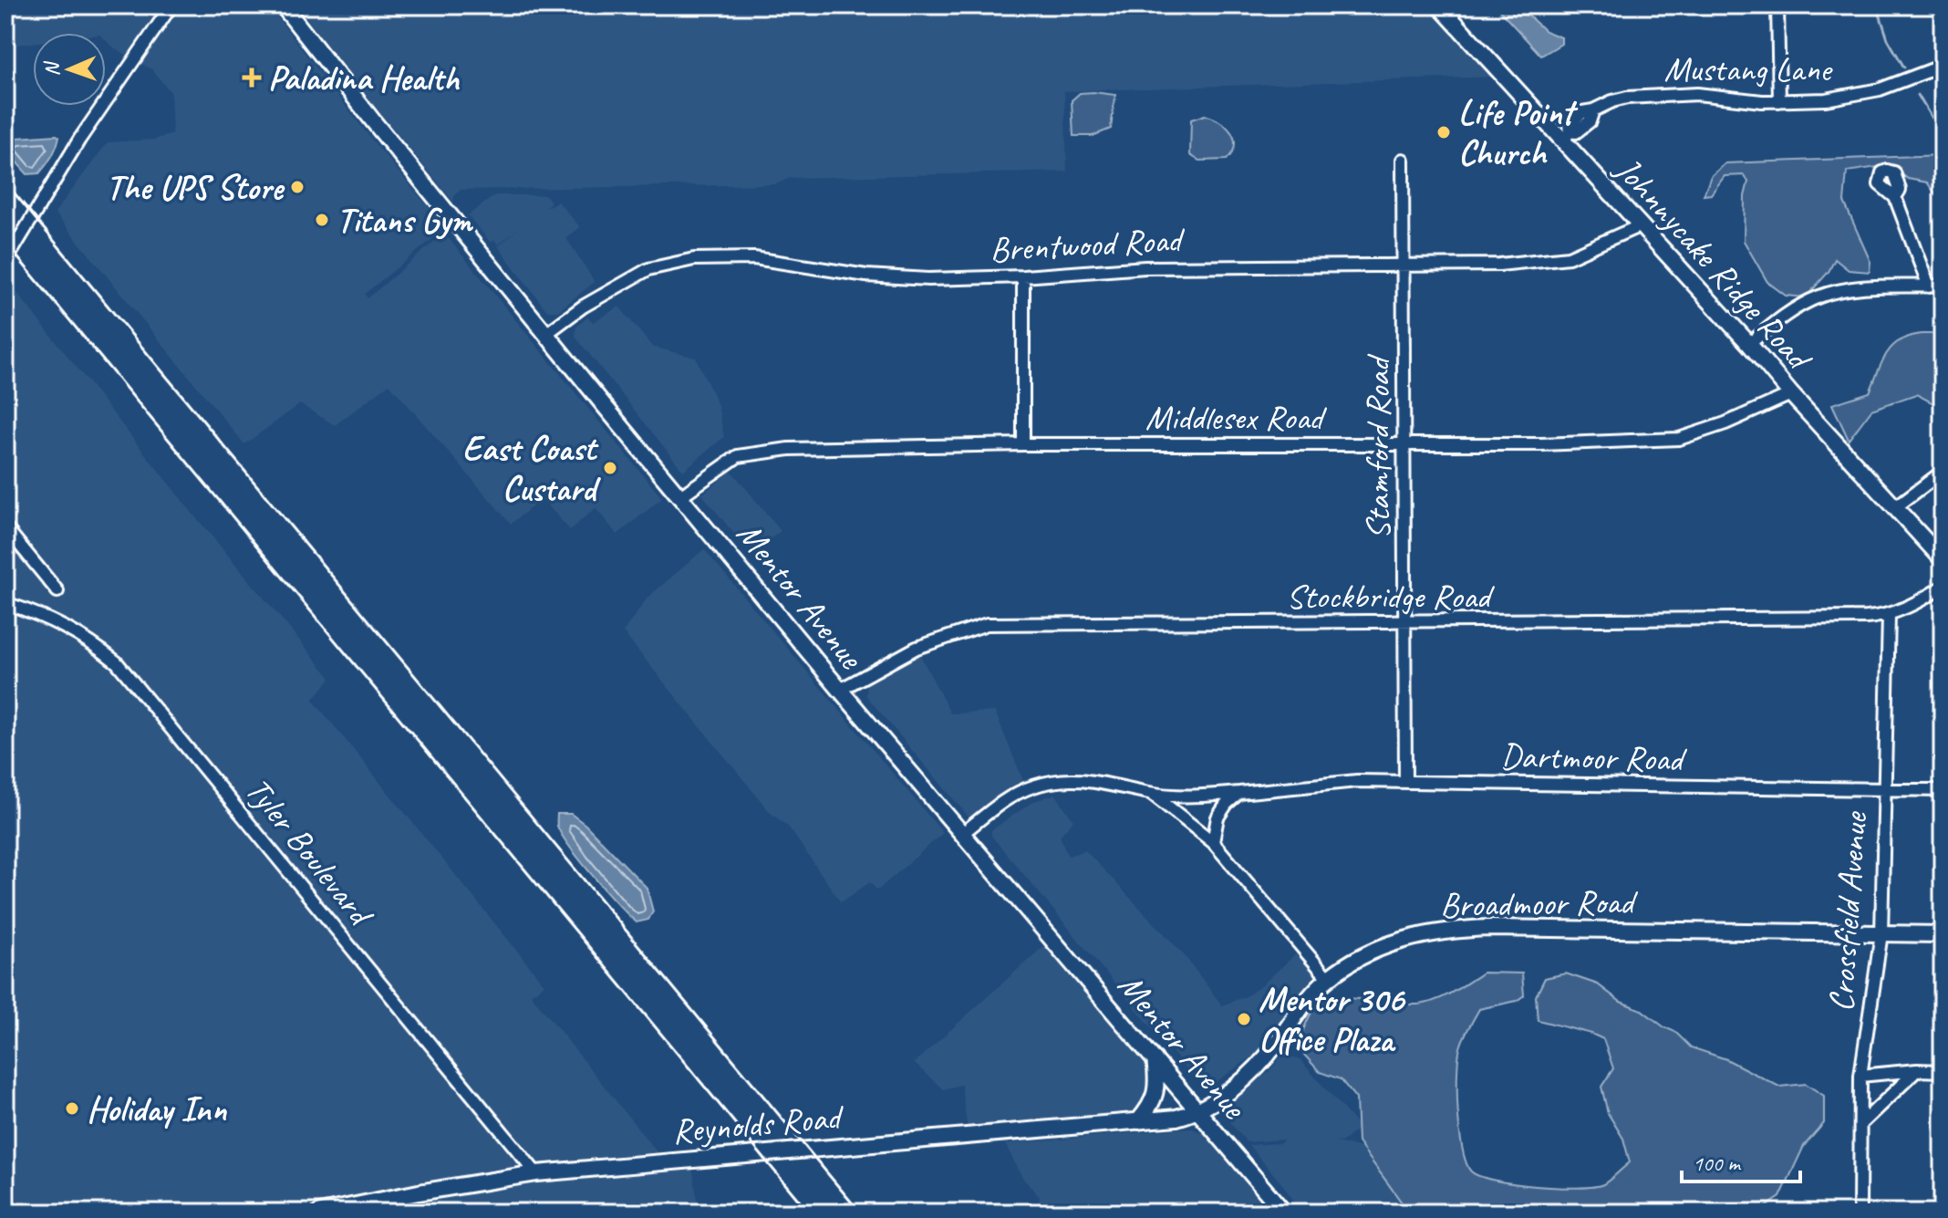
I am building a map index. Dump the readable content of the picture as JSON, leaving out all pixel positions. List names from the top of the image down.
{
  "streets": {
    "main road": [
      "Johnnycake Ridge Road",
      "Mentor Avenue",
      "Broadmoor Road",
      "Reynolds Road"
    ],
    "street": [
      "Mustang Lane",
      "Brentwood Road",
      "Middlesex Road",
      "Stamford Road",
      "Stockbridge Road",
      "Dartmoor Road",
      "Tyler Boulevard",
      "Crossfield Avenue"
    ]
  },
  "crossings": [
    ["Mustang Lane", "Johnnycake Ridge Road"],
    ["Brentwood Road", "Johnnycake Ridge Road"],
    ["Brentwood Road", "Stamford Road"],
    ["Brentwood Road", "Mentor Avenue"],
    ["Johnnycake Ridge Road", "Middlesex Road"],
    ["Middlesex Road", "Stamford Road"],
    ["Middlesex Road", "Mentor Avenue"],
    ["Stamford Road", "Stockbridge Road"],
    ["Stamford Road", "Dartmoor Road"],
    ["Mentor Avenue", "Stockbridge Road"],
    ["Mentor Avenue", "Dartmoor Road"],
    ["Mentor Avenue", "Broadmoor Road"],
    ["Mentor Avenue", "Reynolds Road"],
    ["Stockbridge Road", "Crossfield Avenue"],
    ["Dartmoor Road", "Crossfield Avenue"],
    ["Tyler Boulevard", "Reynolds Road"],
    ["Broadmoor Road", "Crossfield Avenue"],
    ["Broadmoor Road", "Reynolds Road"]
  ],
  "places": {
    "health": ["Paladina Health"],
    "other": [
      "Life Point Church",
      "The UPS Store",
      "Titans Gym",
      "East Coast Custard",
      "Mentor 306 Office Plaza",
      "Holiday Inn"
    ]
  },
  "scale_bar": "100 m",
  "north": "left"
}
